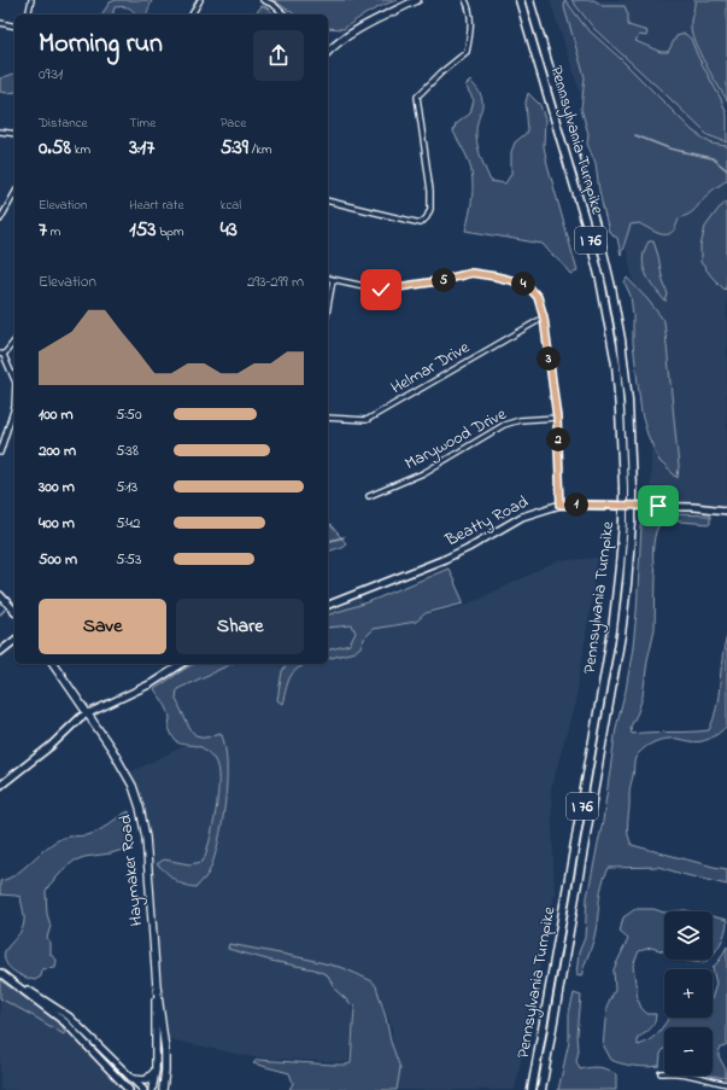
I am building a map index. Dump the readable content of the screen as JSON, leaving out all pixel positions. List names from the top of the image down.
{
  "streets": {
    "highway": ["Pennsylvania Turnpike", "I 76"],
    "main road": ["Haymaker Road"],
    "street": ["Helmar Drive", "Marywood Drive", "Beatty Road"]
  },
  "page": {
    "heading": ["Morning run", "09:31"],
    "stats": [
      ["Distance", "0.58 km"],
      ["Time", "3:17"],
      ["Pace", "5:39 /km"],
      ["Elevation", "7 m"],
      ["Heart rate", "153 bpm"],
      ["kcal", "43"]
    ],
    "chart": ["Elevation", "293–299 m"],
    "pins": [
      "5",
      "4",
      "3",
      "2",
      "1"
    ],
    "list": [
      {
        "name": "100 m",
        "note": "5:50"
      },
      {
        "name": "200 m",
        "note": "5:38"
      },
      {
        "name": "300 m",
        "note": "5:13"
      },
      {
        "name": "400 m",
        "note": "5:42"
      },
      {
        "name": "500 m",
        "note": "5:53"
      }
    ],
    "buttons": ["Save", "Share"],
    "map_buttons": ["+", "−"]
  }
}
